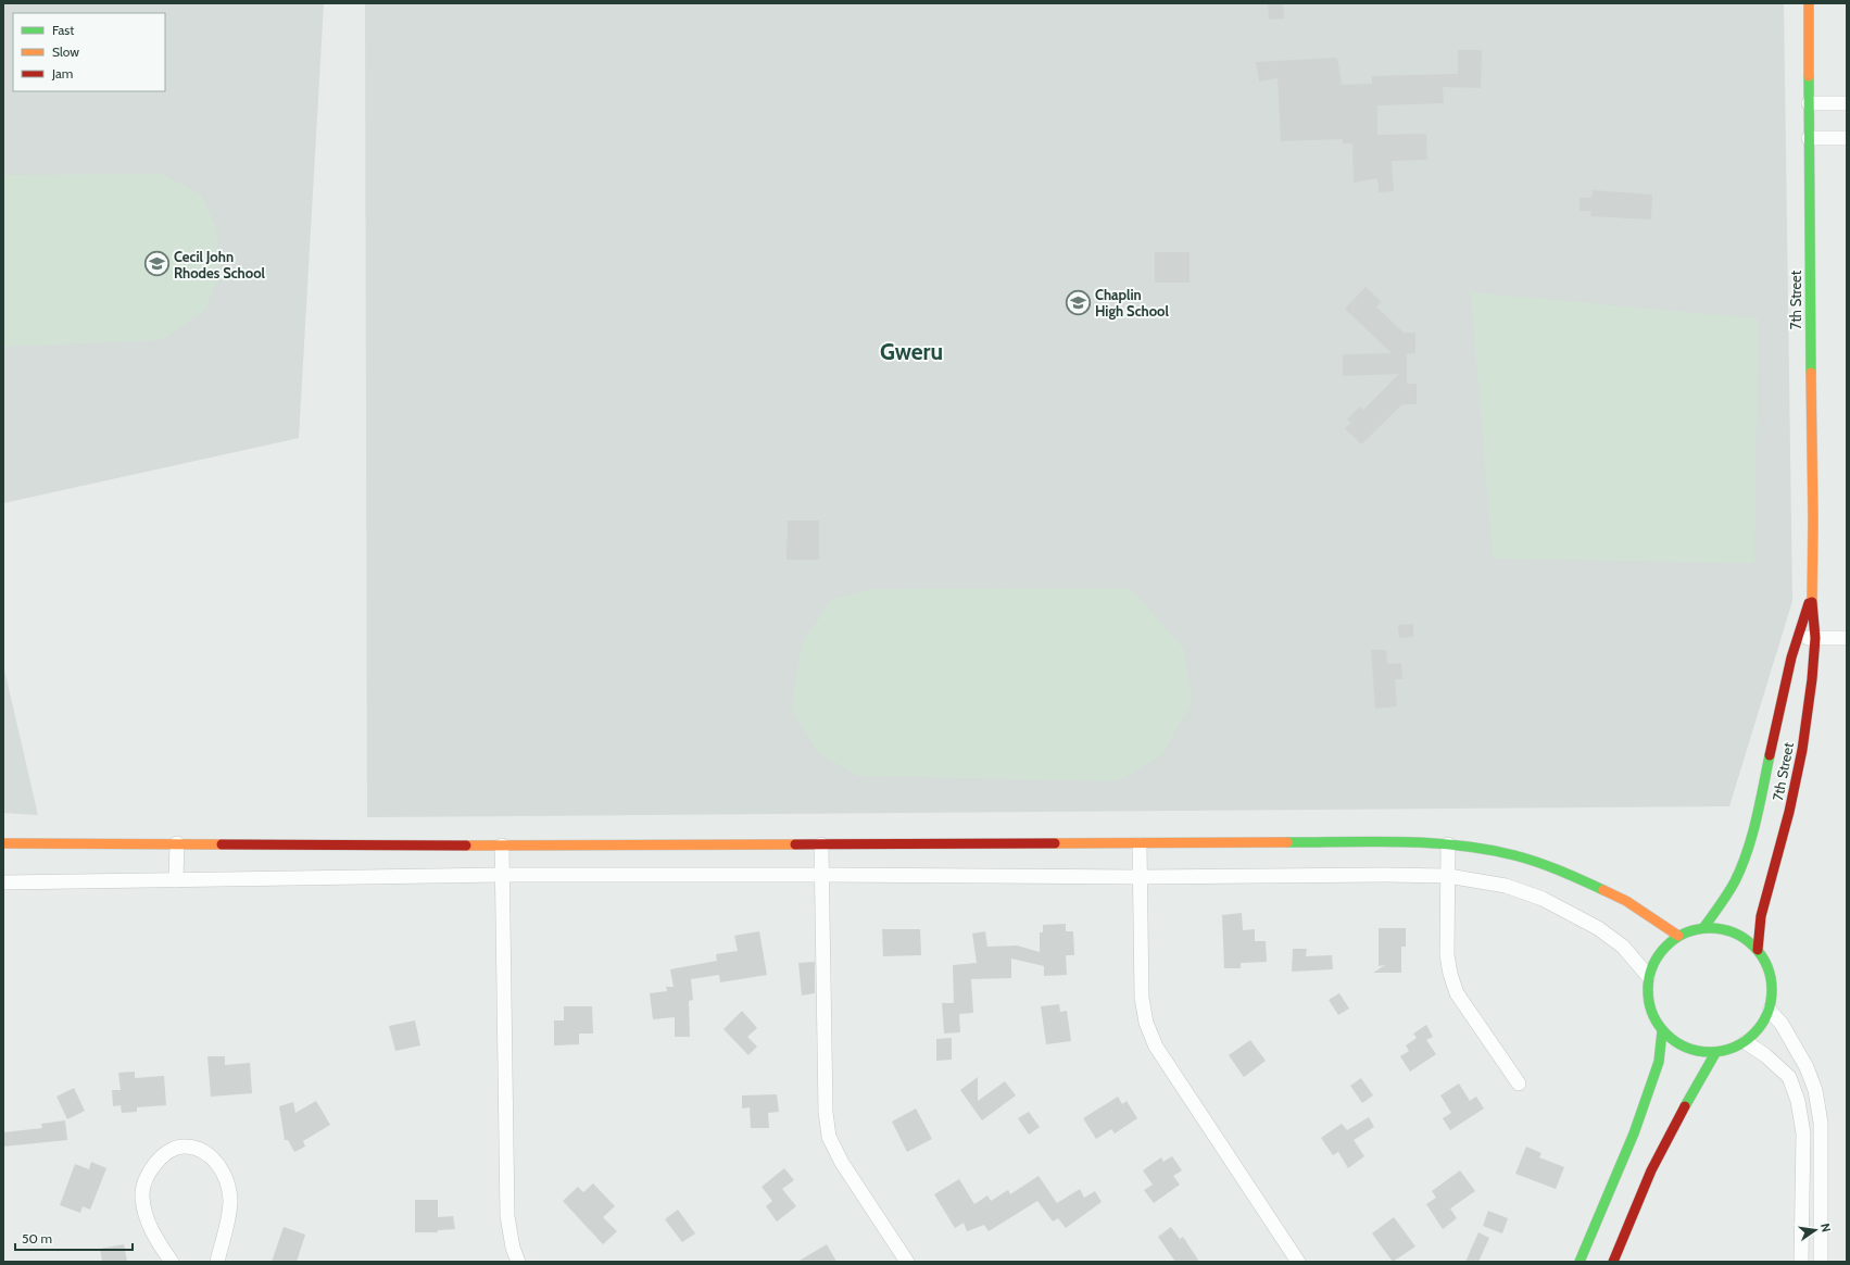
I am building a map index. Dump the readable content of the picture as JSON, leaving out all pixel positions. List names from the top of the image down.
{
  "streets": {
    "main road": ["7th Street"]
  },
  "districts": ["Gweru"],
  "places": {
    "school or university": ["Cecil John Rhodes School", "Chaplin High School"]
  },
  "legend": ["Fast", "Slow", "Jam"],
  "scale_bar": "50 m",
  "north": "right"
}
